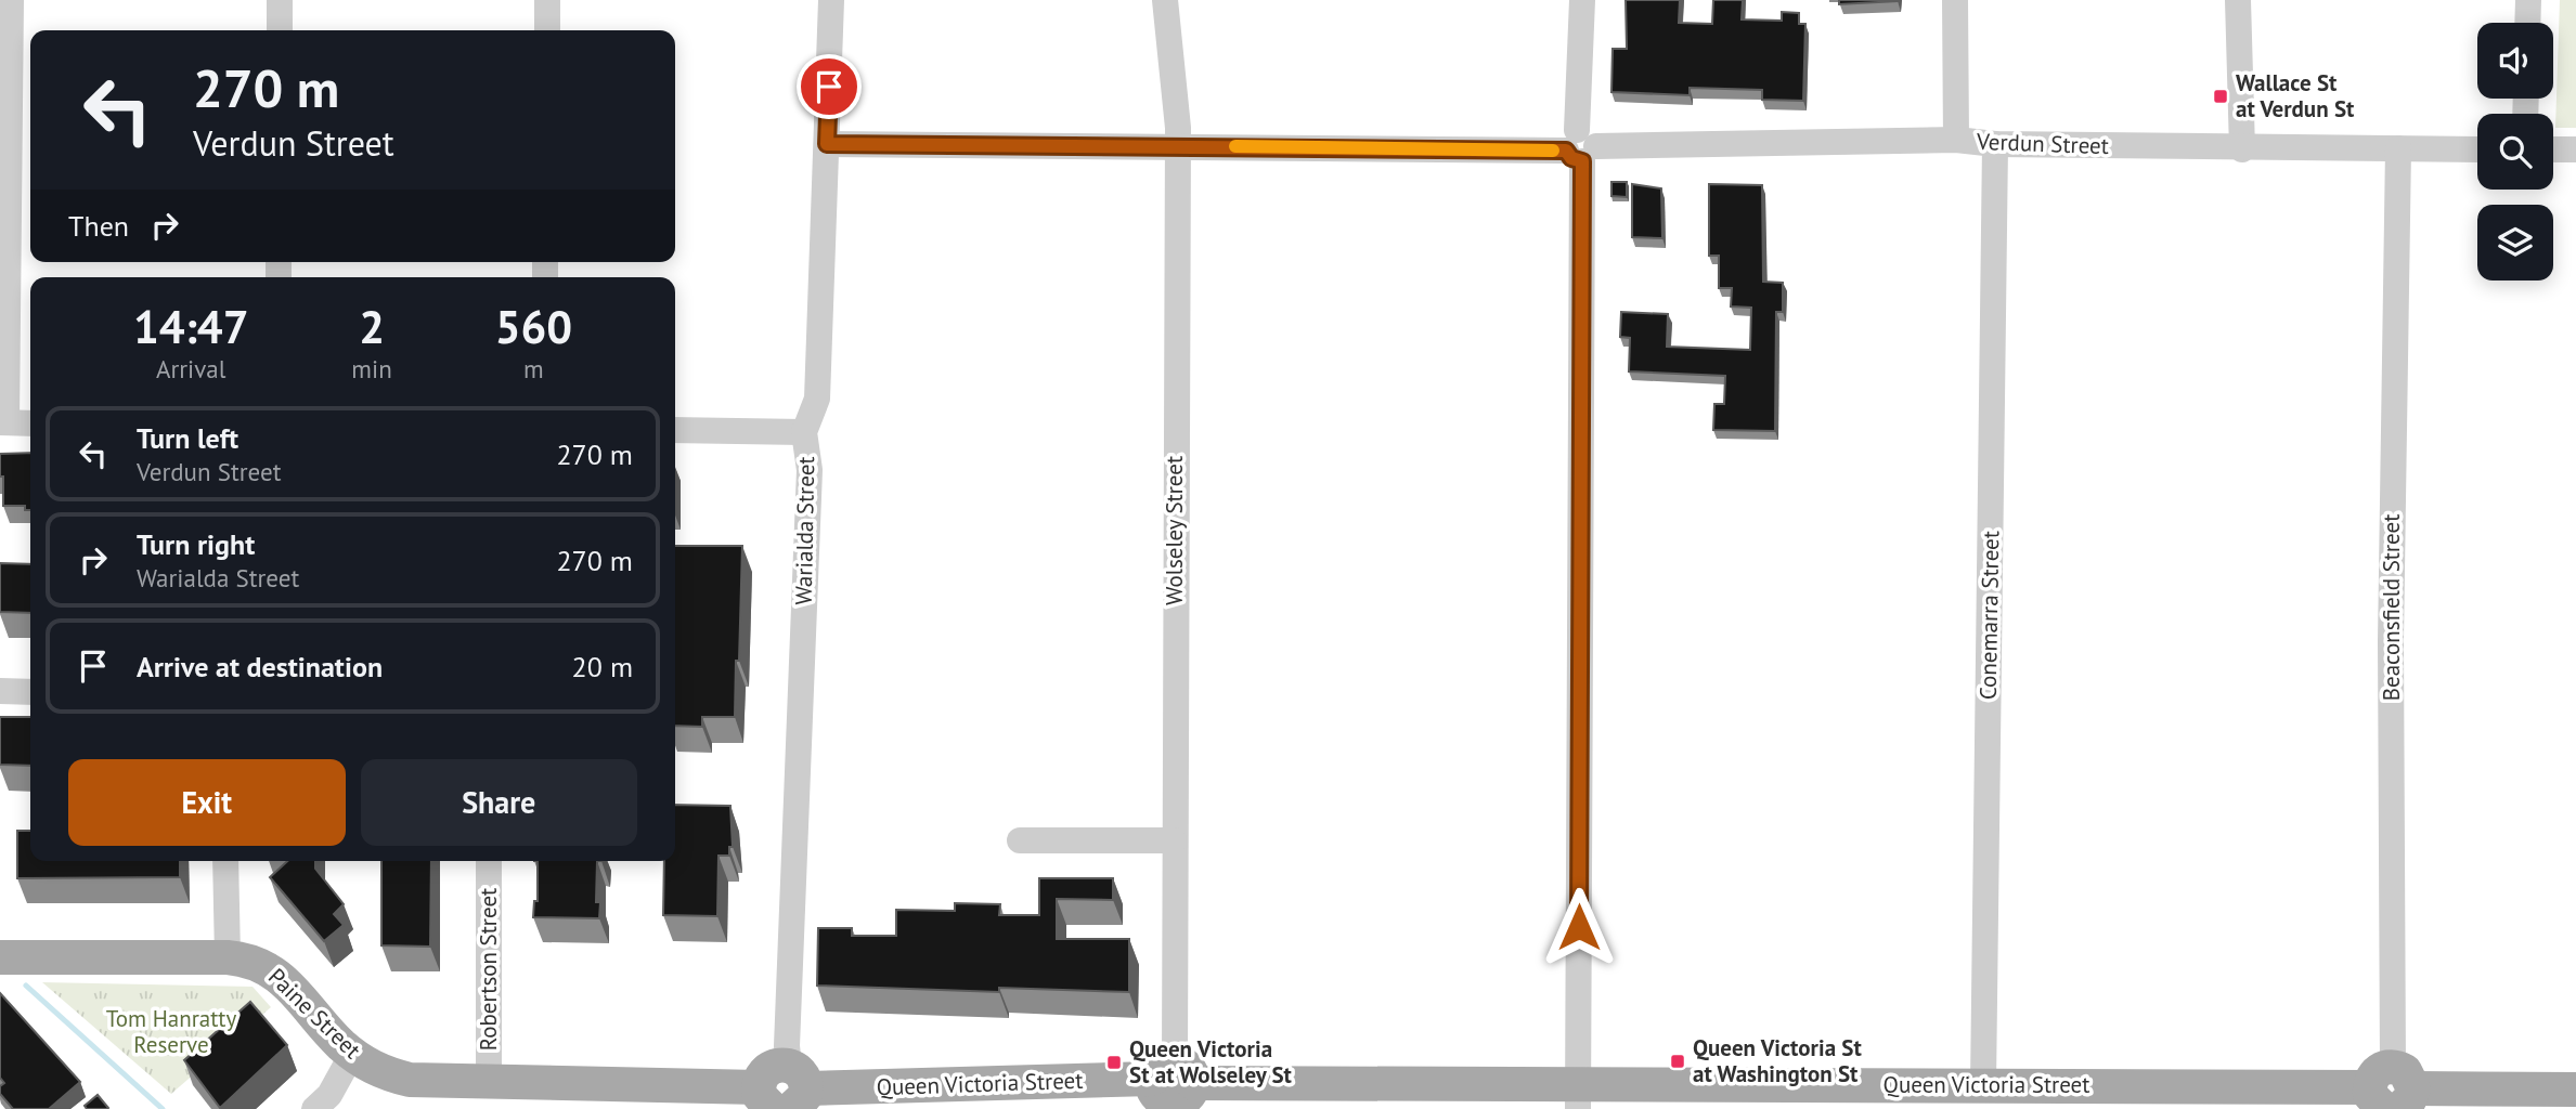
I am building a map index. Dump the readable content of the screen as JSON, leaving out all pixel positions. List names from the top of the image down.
{
  "streets": {
    "main road": ["Paine Street", "Queen Victoria Street"],
    "street": [
      "Verdun Street",
      "Warialda Street",
      "Wolseley Street",
      "Beaconsfield Street",
      "Conemarra Street",
      "Robertson Street"
    ]
  },
  "crossings": [
    ["Verdun Street", "Warialda Street"],
    ["Verdun Street", "Wolseley Street"],
    ["Verdun Street", "Beaconsfield Street"],
    ["Verdun Street", "Conemarra Street"],
    ["Warialda Street", "Queen Victoria Street"],
    ["Wolseley Street", "Queen Victoria Street"],
    ["Beaconsfield Street", "Queen Victoria Street"],
    ["Conemarra Street", "Queen Victoria Street"],
    ["Robertson Street", "Paine Street"]
  ],
  "parks": ["Tom Hanratty Reserve"],
  "places": {
    "transit": ["Wallace St at Verdun St", "Queen Victoria St at Washington St", "Queen Victoria St at Wolseley St"]
  },
  "page": {
    "turn": ["270 m", "Verdun Street"],
    "then": "Then",
    "eta": [
      "14:47",
      "Arrival",
      "2",
      "min",
      "560",
      "m"
    ],
    "list": [
      {
        "name": "Turn left",
        "note": "Verdun Street",
        "value": "270 m"
      },
      {
        "name": "Turn right",
        "note": "Warialda Street",
        "value": "270 m"
      },
      {
        "name": "Arrive at destination",
        "value": "20 m"
      }
    ],
    "buttons": ["Exit", "Share"]
  }
}
